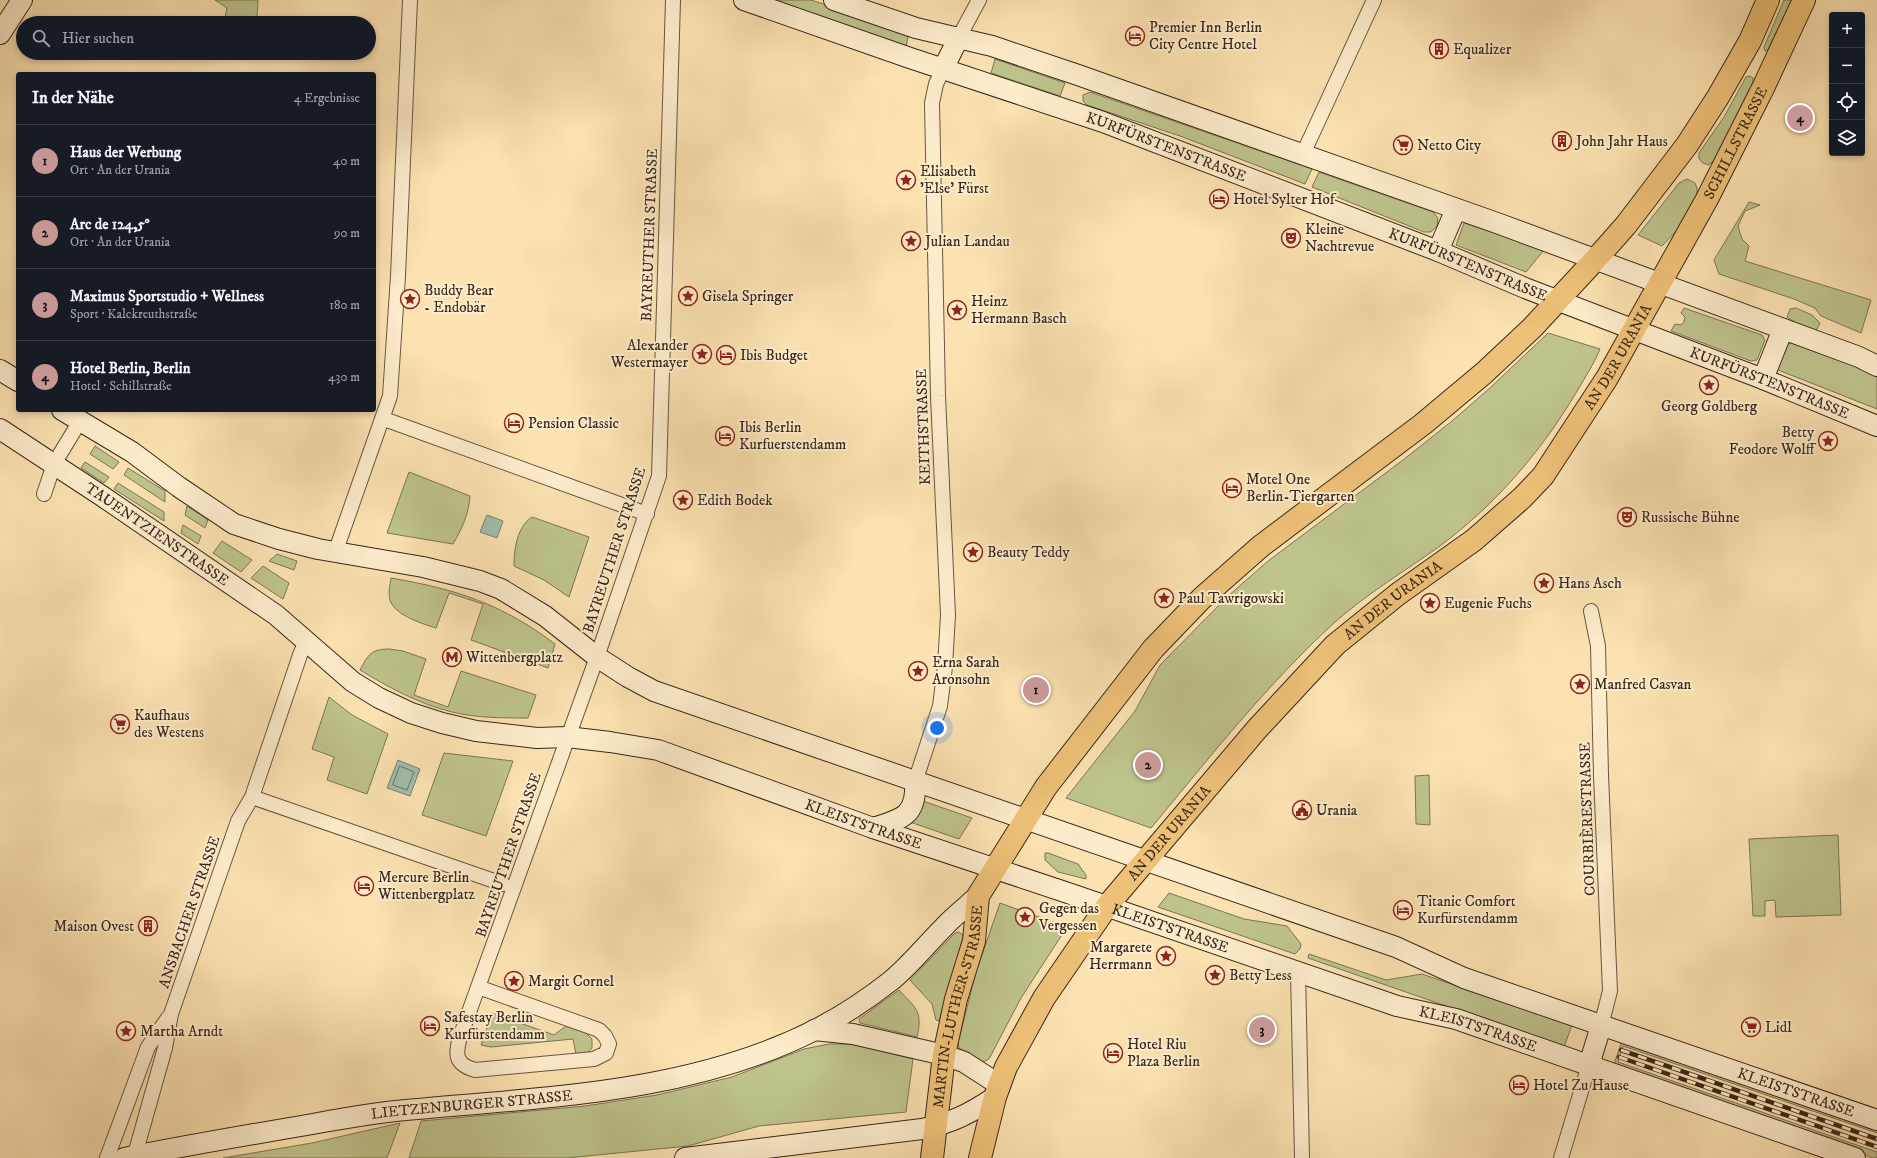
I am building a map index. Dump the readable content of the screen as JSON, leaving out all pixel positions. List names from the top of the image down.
{
  "streets": {
    "main road": [
      "SCHILLSTRASSE",
      "KURFÜRSTENSTRASSE",
      "AN DER URANIA",
      "TAUENTZIENSTRASSE",
      "KLEISTSTRASSE",
      "MARTIN-LUTHER-STRASSE",
      "LIETZENBURGER STRASSE"
    ],
    "street": [
      "BAYREUTHER STRASSE",
      "KEITHSTRASSE",
      "COURBIÈRESTRASSE",
      "ANSBACHER STRASSE"
    ]
  },
  "crossings": [
    ["SCHILLSTRASSE", "AN DER URANIA"],
    ["KURFÜRSTENSTRASSE", "AN DER URANIA"],
    ["KURFÜRSTENSTRASSE", "KEITHSTRASSE"],
    ["BAYREUTHER STRASSE", "KLEISTSTRASSE"],
    ["AN DER URANIA", "KLEISTSTRASSE"],
    ["KEITHSTRASSE", "KLEISTSTRASSE"],
    ["COURBIÈRESTRASSE", "KLEISTSTRASSE"],
    ["KLEISTSTRASSE", "MARTIN-LUTHER-STRASSE"],
    ["ANSBACHER STRASSE", "LIETZENBURGER STRASSE"],
    ["MARTIN-LUTHER-STRASSE", "LIETZENBURGER STRASSE"]
  ],
  "places": {
    "hotel": [
      "Premier Inn Berlin City Centre Hotel",
      "Hotel Sylter Hof",
      "Ibis Budget",
      "Pension Classic",
      "Ibis Berlin Kurfuerstendamm",
      "Motel One Berlin-Tiergarten",
      "Mercure Berlin Wittenbergplatz",
      "Titanic Comfort Kurfürstendamm",
      "Safestay Berlin Kurfürstendamm",
      "Hotel Riu Plaza Berlin",
      "Hotel Zu Hause"
    ],
    "building": ["Equalizer", "John Jahr Haus", "Maison Ovest"],
    "supermarket": ["Netto City", "Kaufhaus des Westens", "Lidl"],
    "place": [
      "Elisabeth 'Else' Fürst",
      "Julian Landau",
      "Gisela Springer",
      "Buddy Bear - Endobär",
      "Heinz Hermann Basch",
      "Alexander Westermayer",
      "Georg Goldberg",
      "Betty Feodore Wolff",
      "Edith Bodek",
      "Beauty Teddy",
      "Hans Asch",
      "Paul Tawrigowski",
      "Eugenie Fuchs",
      "Erna Sarah Aronsohn",
      "Manfred Casvan",
      "Gegen das Vergessen",
      "Margarete Herrmann",
      "Betty Less",
      "Margit Cornel",
      "Martha Arndt"
    ],
    "theatre": ["Kleine Nachtrevue", "Russische Bühne"],
    "metro station": ["Wittenbergplatz"],
    "public building": ["Urania"]
  },
  "page": {
    "map_buttons": ["+", "−"],
    "search": "Hier suchen",
    "heading": ["In der Nähe", "4 Ergebnisse"],
    "pins": [
      "4",
      "1",
      "2",
      "3"
    ],
    "list": [
      {
        "mark": "1",
        "name": "Haus der Werbung",
        "note": "Ort · An der Urania",
        "value": "40 m"
      },
      {
        "mark": "2",
        "name": "Arc de 124,5°",
        "note": "Ort · An der Urania",
        "value": "90 m"
      },
      {
        "mark": "3",
        "name": "Maximus Sportstudio + Wellness",
        "note": "Sport · Kalckreuthstraße",
        "value": "180 m"
      },
      {
        "mark": "4",
        "name": "Hotel Berlin, Berlin",
        "note": "Hotel · Schillstraße",
        "value": "430 m"
      }
    ]
  }
}
